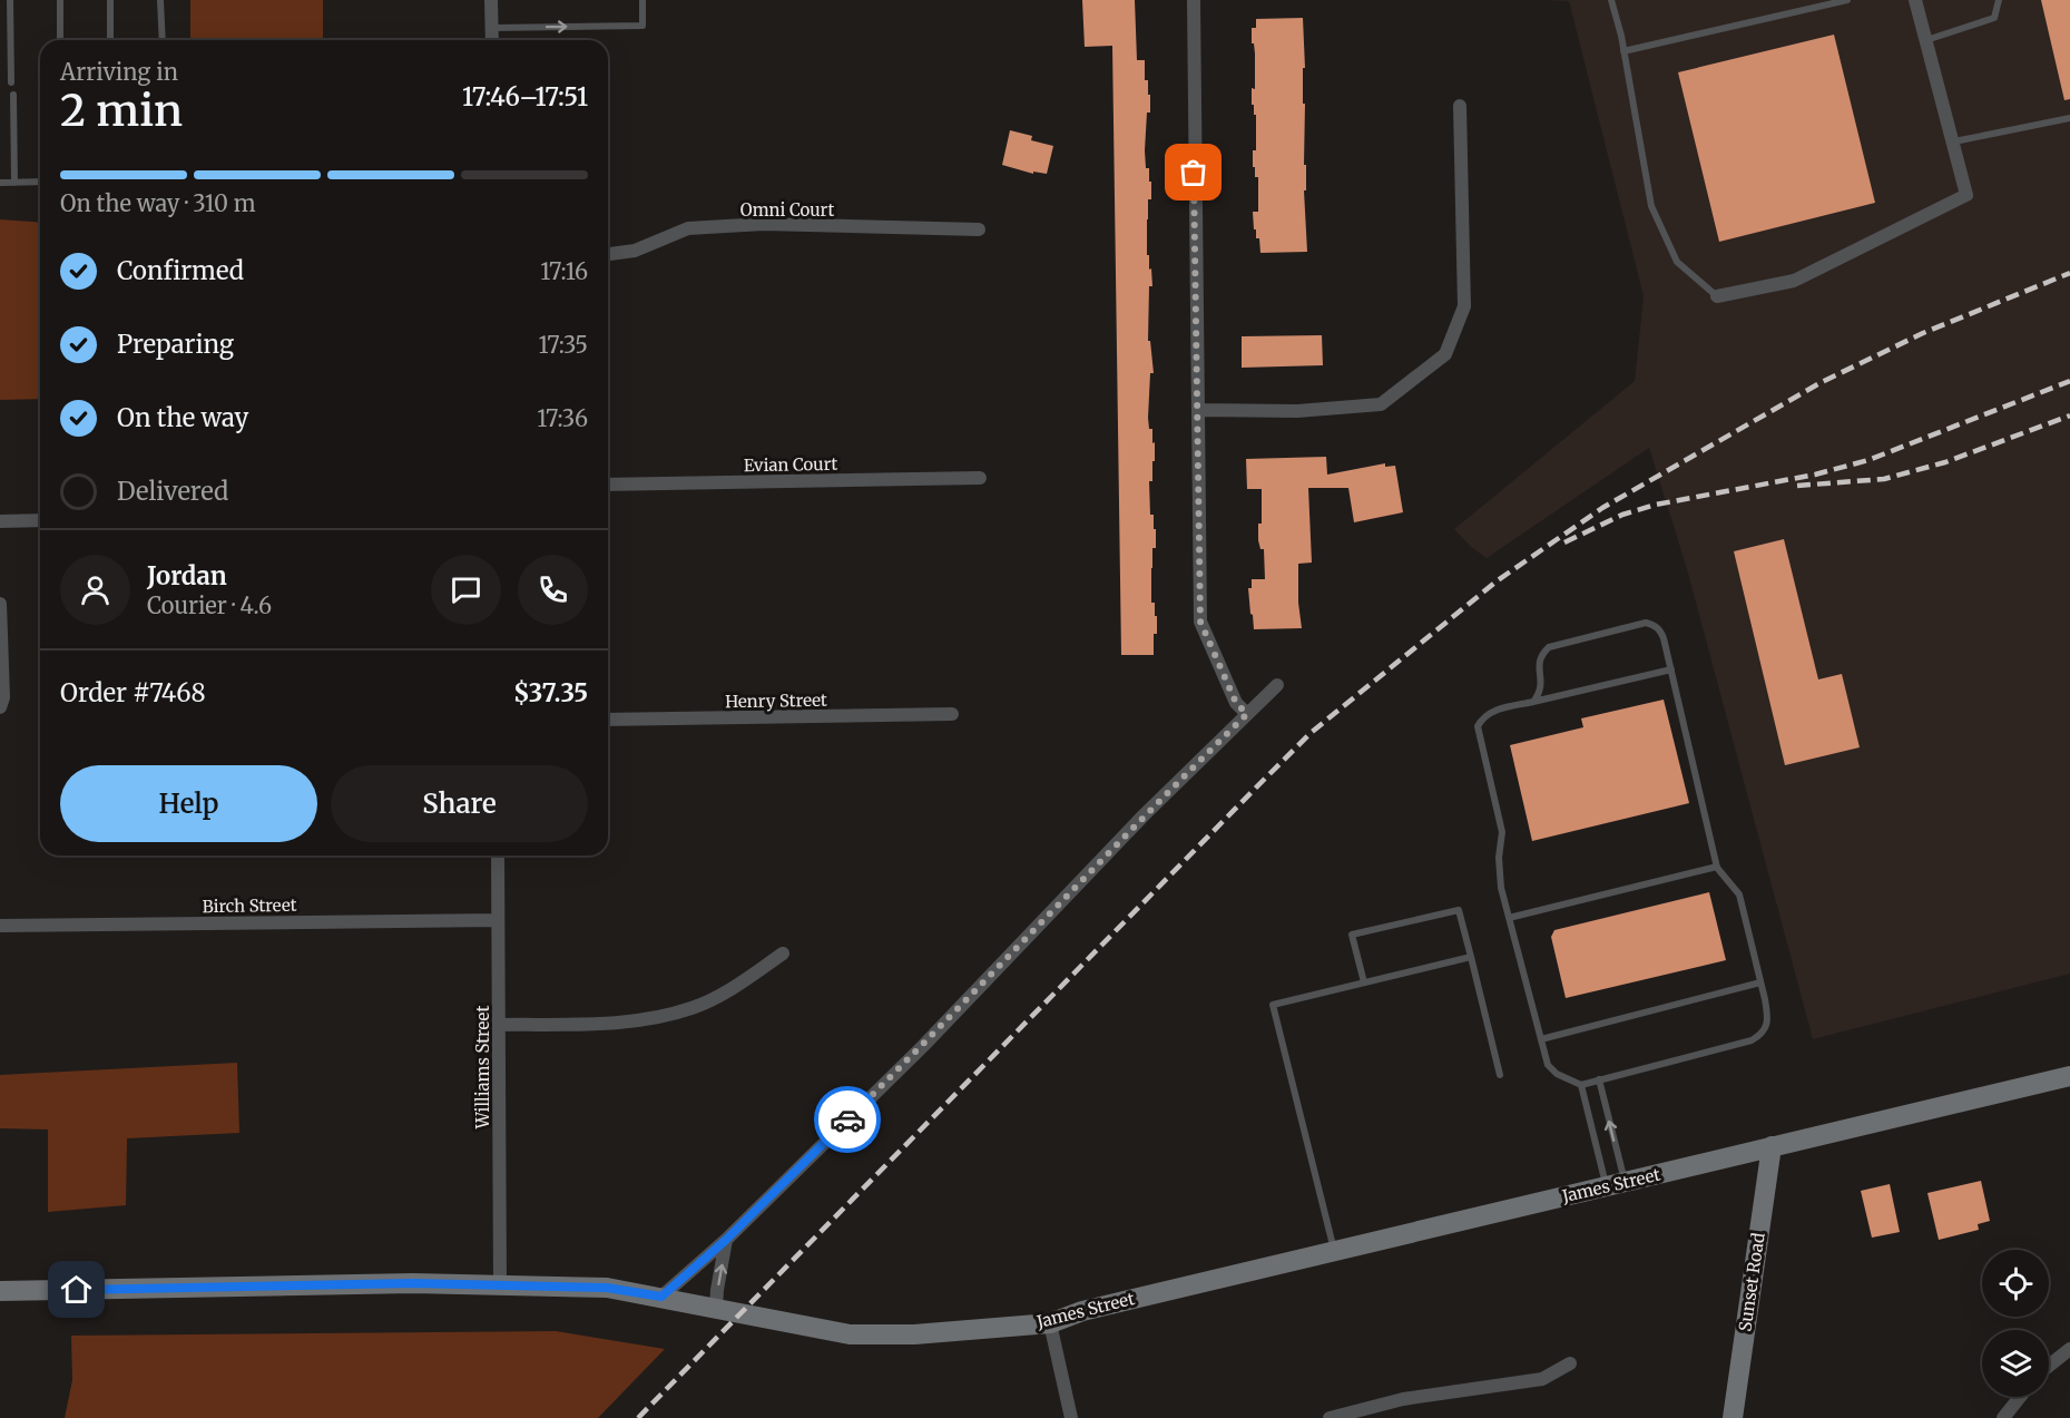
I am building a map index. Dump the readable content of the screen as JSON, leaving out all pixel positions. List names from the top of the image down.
{
  "streets": {
    "street": [
      "Omni Court",
      "Evian Court",
      "Henry Street",
      "Birch Street",
      "Williams Street",
      "James Street",
      "Sunset Road"
    ]
  },
  "crossings": [
    ["Birch Street", "Williams Street"],
    ["Williams Street", "James Street"],
    ["James Street", "Sunset Road"]
  ],
  "page": {
    "heading": ["2 min", "Arriving in", "17:46–17:51"],
    "panel": [
      "Jordan",
      "Courier · 4.6",
      "Order #7468",
      "$37.35"
    ],
    "bar": "On the way · 310 m",
    "list": [
      ["Confirmed", "17:16"],
      ["Preparing", "17:35"],
      ["On the way", "17:36"],
      "Delivered"
    ],
    "buttons": ["Help", "Share"]
  }
}
